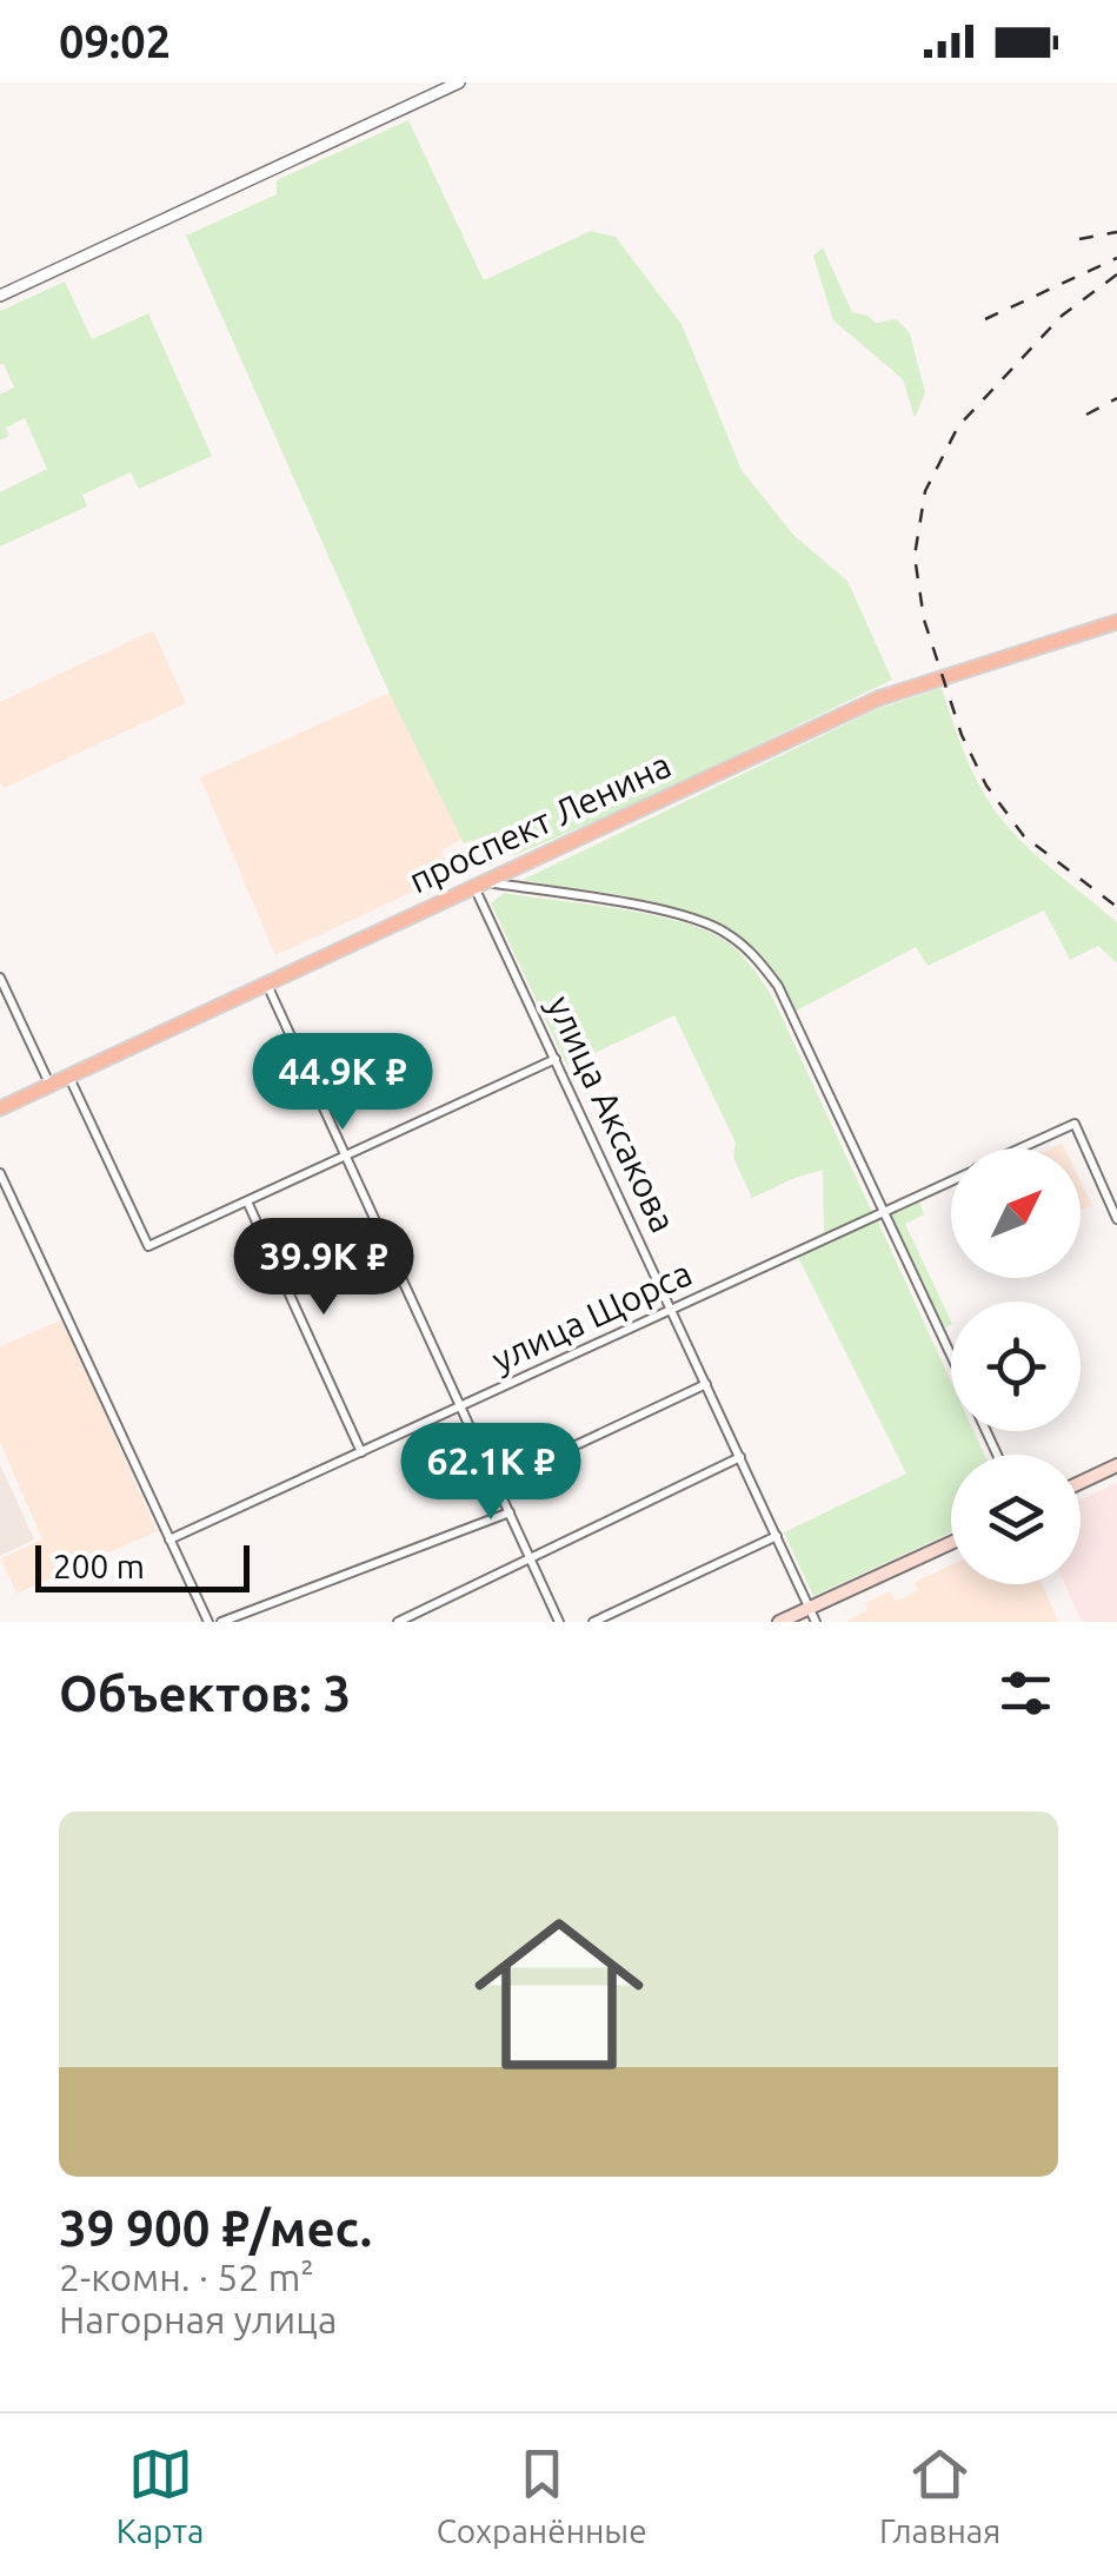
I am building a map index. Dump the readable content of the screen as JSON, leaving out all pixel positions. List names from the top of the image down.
{
  "streets": {
    "main road": ["проспект Ленина"],
    "street": ["улица Аксакова", "улица Щорса"]
  },
  "crossings": [
    ["проспект Ленина", "улица Аксакова"],
    ["улица Аксакова", "улица Щорса"]
  ],
  "scale_bar": "200 m",
  "north": "top right",
  "page": {
    "status": "09:02",
    "price": ["44.9K ₽", "39.9K ₽", "62.1K ₽"],
    "scale": "200 m",
    "heading": "Объектов: 3",
    "list": [
      {
        "name": "39 900 ₽/мес.",
        "note": "2-комн. · 52 m² · Нагорная улица"
      }
    ],
    "tabs": ["Карта", "Сохранённые", "Главная"]
  }
}
